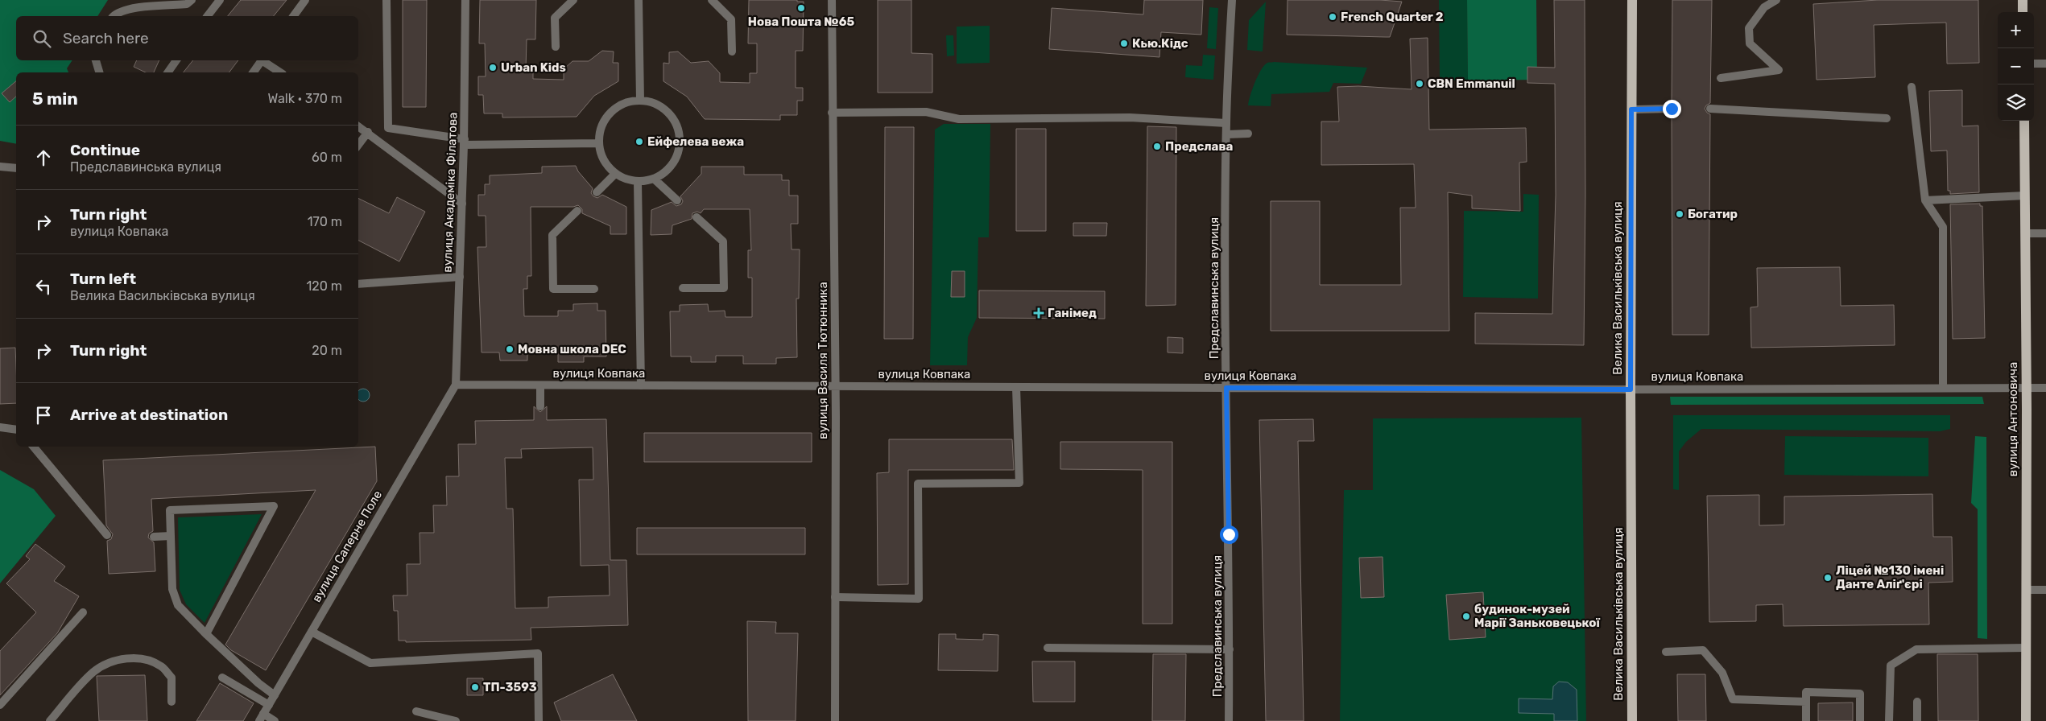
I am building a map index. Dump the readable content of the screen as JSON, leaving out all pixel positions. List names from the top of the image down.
{
  "streets": {
    "main road": ["Велика Васильківська вулиця", "вулиця Антоновича"],
    "street": [
      "вулиця Академіка Філатова",
      "Предславинська вулиця",
      "вулиця Василя Тютюнника",
      "вулиця Ковпака",
      "вулиця Саперне Поле"
    ]
  },
  "crossings": [
    ["вулиця Академіка Філатова", "вулиця Ковпака"],
    ["вулиця Академіка Філатова", "вулиця Саперне Поле"],
    ["Предславинська вулиця", "вулиця Ковпака"],
    ["Велика Васильківська вулиця", "вулиця Ковпака"],
    ["вулиця Василя Тютюнника", "вулиця Ковпака"],
    ["вулиця Ковпака", "вулиця Антоновича"],
    ["вулиця Ковпака", "вулиця Саперне Поле"]
  ],
  "places": {
    "other": [
      "Нова Пошта №65",
      "French Quarter 2",
      "Кью.Кідс",
      "Urban Kids",
      "CBN Emmanuil",
      "Ейфелева вежа",
      "Предслава",
      "Богатир",
      "Мовна школа DEC",
      "Ліцей №130 імені Данте Аліґ'єрі",
      "будинок-музей Марії Заньковецької",
      "ТП-3593"
    ],
    "health": ["Ганімед"]
  },
  "page": {
    "map_buttons": ["+", "−"],
    "search": "Search here",
    "heading": ["5 min", "Walk · 370 m"],
    "list": [
      ["Continue", "Предславинська вулиця", "60 m"],
      ["Turn right", "вулиця Ковпака", "170 m"],
      ["Turn left", "Велика Васильківська вулиця", "120 m"],
      ["Turn right", "20 m"],
      "Arrive at destination"
    ]
  }
}
